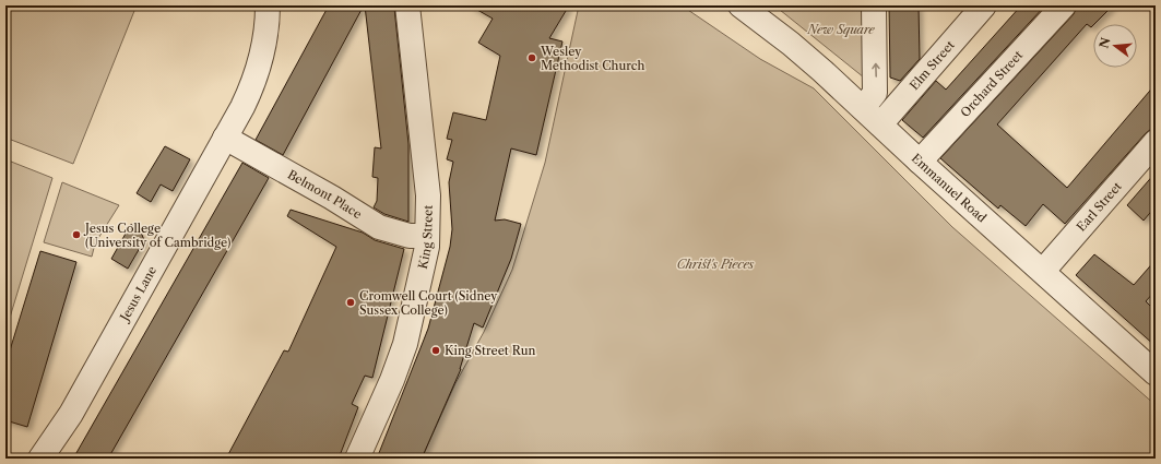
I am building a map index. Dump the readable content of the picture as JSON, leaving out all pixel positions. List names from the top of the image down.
{
  "streets": {
    "street": [
      "Elm Street",
      "Orchard Street",
      "Emmanuel Road",
      "Belmont Place",
      "Earl Street",
      "King Street",
      "Jesus Lane"
    ]
  },
  "crossings": [
    ["Elm Street", "Emmanuel Road"],
    ["Orchard Street", "Emmanuel Road"],
    ["Emmanuel Road", "Earl Street"],
    ["Belmont Place", "King Street"],
    ["Belmont Place", "Jesus Lane"]
  ],
  "parks": ["New Square", "Christ's Pieces"],
  "places": [
    "Wesley Methodist Church",
    "Jesus College (University of Cambridge)",
    "Cromwell Court (Sidney Sussex College)",
    "King Street Run"
  ],
  "north": "left"
}
